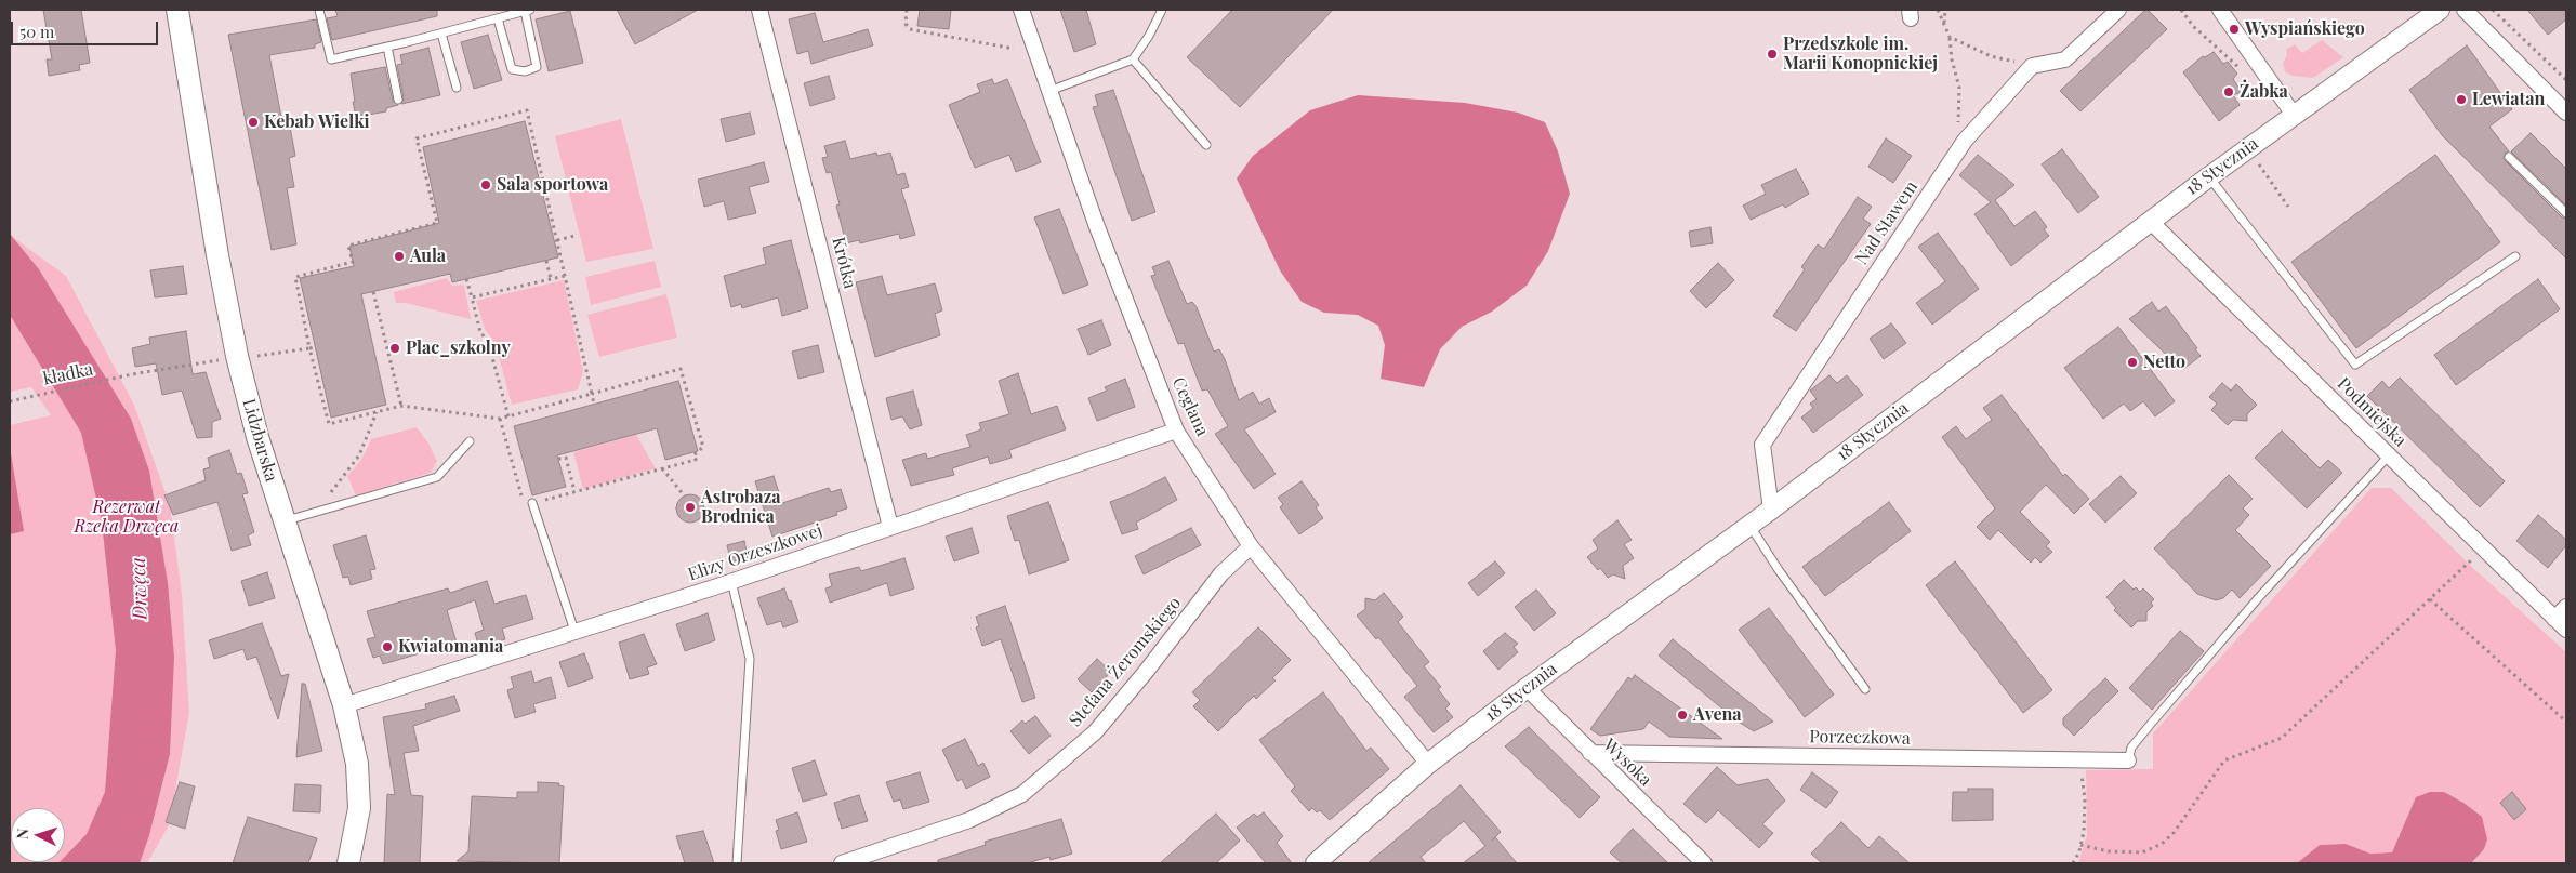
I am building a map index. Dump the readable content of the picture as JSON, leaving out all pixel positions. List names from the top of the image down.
{
  "streets": {
    "main road": ["Lidzbarska"],
    "street": [
      "18 Stycznia",
      "Nad Stawem",
      "Krótka",
      "Ceglana",
      "Podmiejska",
      "Elizy Orzeszkowej",
      "Stefana Żeromskiego",
      "Porzeczkowa",
      "Wysoka"
    ],
    "path": ["kładka"]
  },
  "crossings": [
    ["18 Stycznia", "Nad Stawem"],
    ["18 Stycznia", "Ceglana"],
    ["18 Stycznia", "Podmiejska"],
    ["18 Stycznia", "Wysoka"],
    ["Krótka", "Elizy Orzeszkowej"],
    ["kładka", "Lidzbarska"],
    ["Ceglana", "Elizy Orzeszkowej"],
    ["Ceglana", "Stefana Żeromskiego"],
    ["Lidzbarska", "Elizy Orzeszkowej"],
    ["Porzeczkowa", "Wysoka"]
  ],
  "water": ["Drwęca"],
  "parks": ["Rezerwat Rzeka Drwęca"],
  "places": [
    "Wyspiańskiego",
    "Przedszkole im. Marii Konopnickiej",
    "Żabka",
    "Lewiatan",
    "Kebab Wielki",
    "Sala sportowa",
    "Aula",
    "Plac_szkolny",
    "Netto",
    "Astrobaza Brodnica",
    "Kwiatomania",
    "Avena"
  ],
  "scale_bar": "50 m",
  "north": "left"
}
